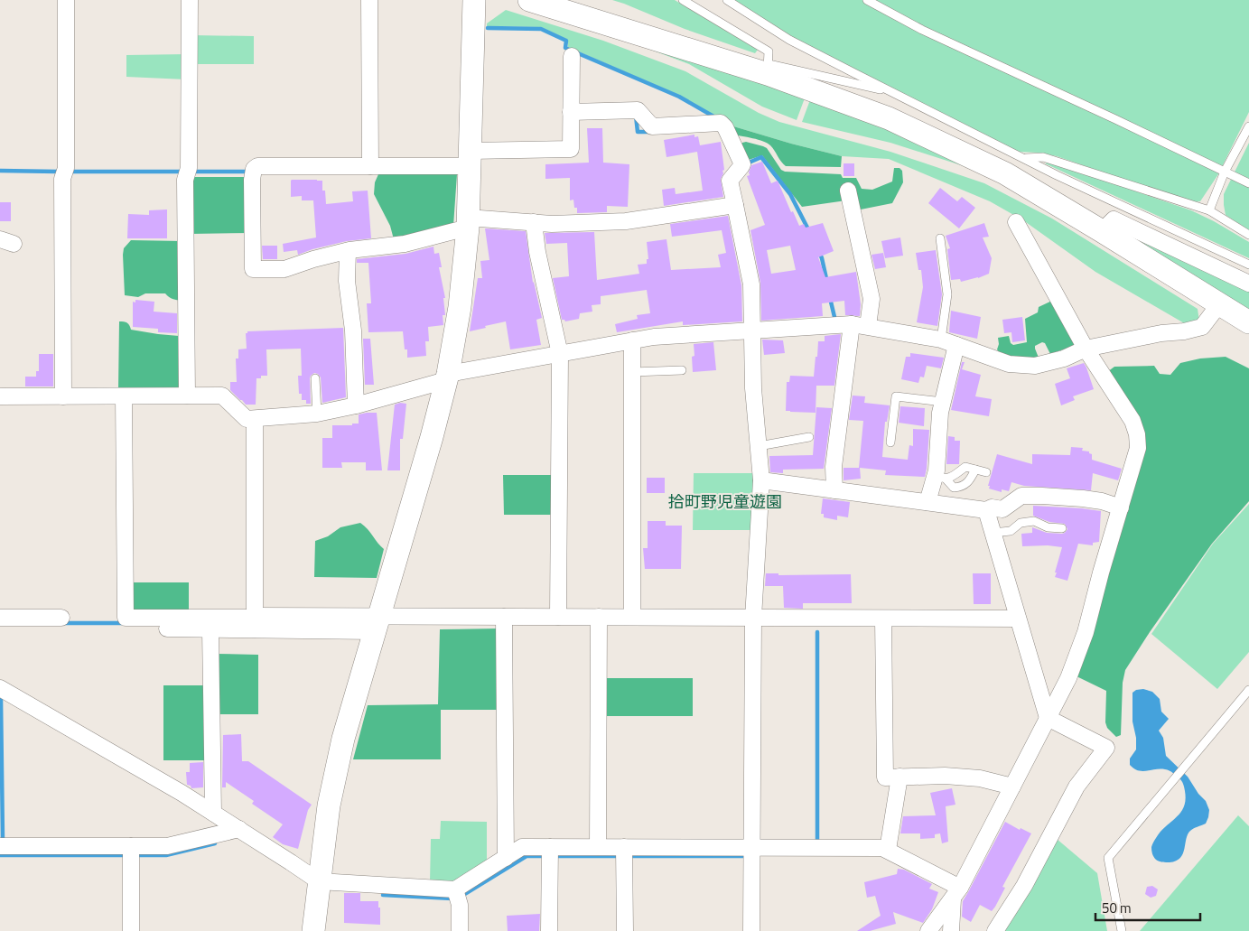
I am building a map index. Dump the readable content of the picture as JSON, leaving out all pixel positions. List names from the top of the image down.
{
  "parks": ["拾町野児童遊園"],
  "scale_bar": "50 m"
}
